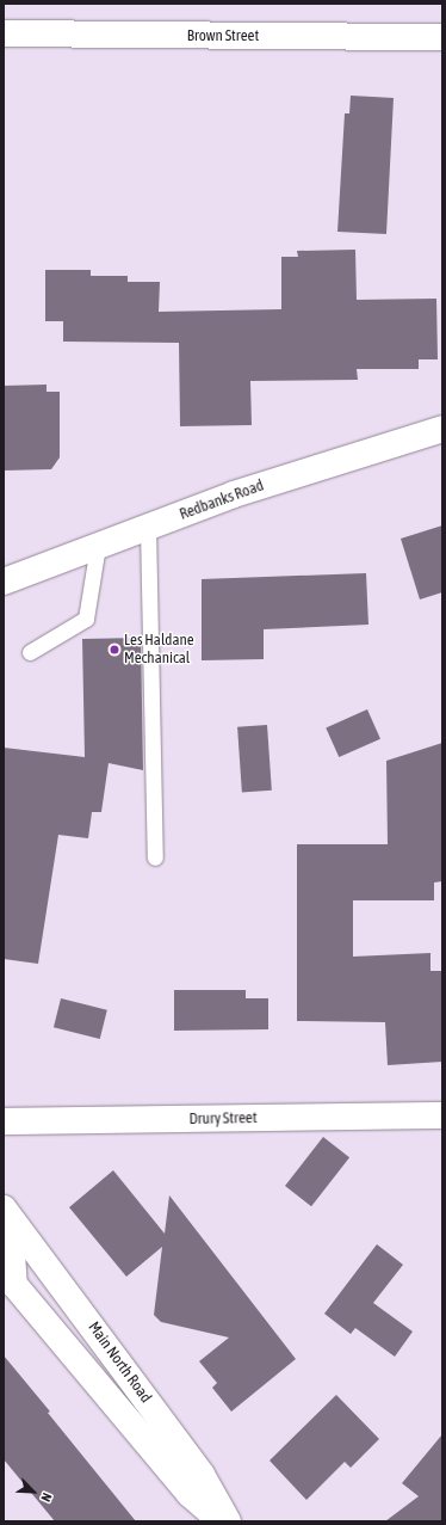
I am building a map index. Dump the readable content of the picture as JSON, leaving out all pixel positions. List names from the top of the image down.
{
  "streets": {
    "main road": [
      "Brown Street",
      "Redbanks Road",
      "Drury Street",
      "Main North Road"
    ]
  },
  "places": ["Les Haldane Mechanical"],
  "north": "bottom right"
}
